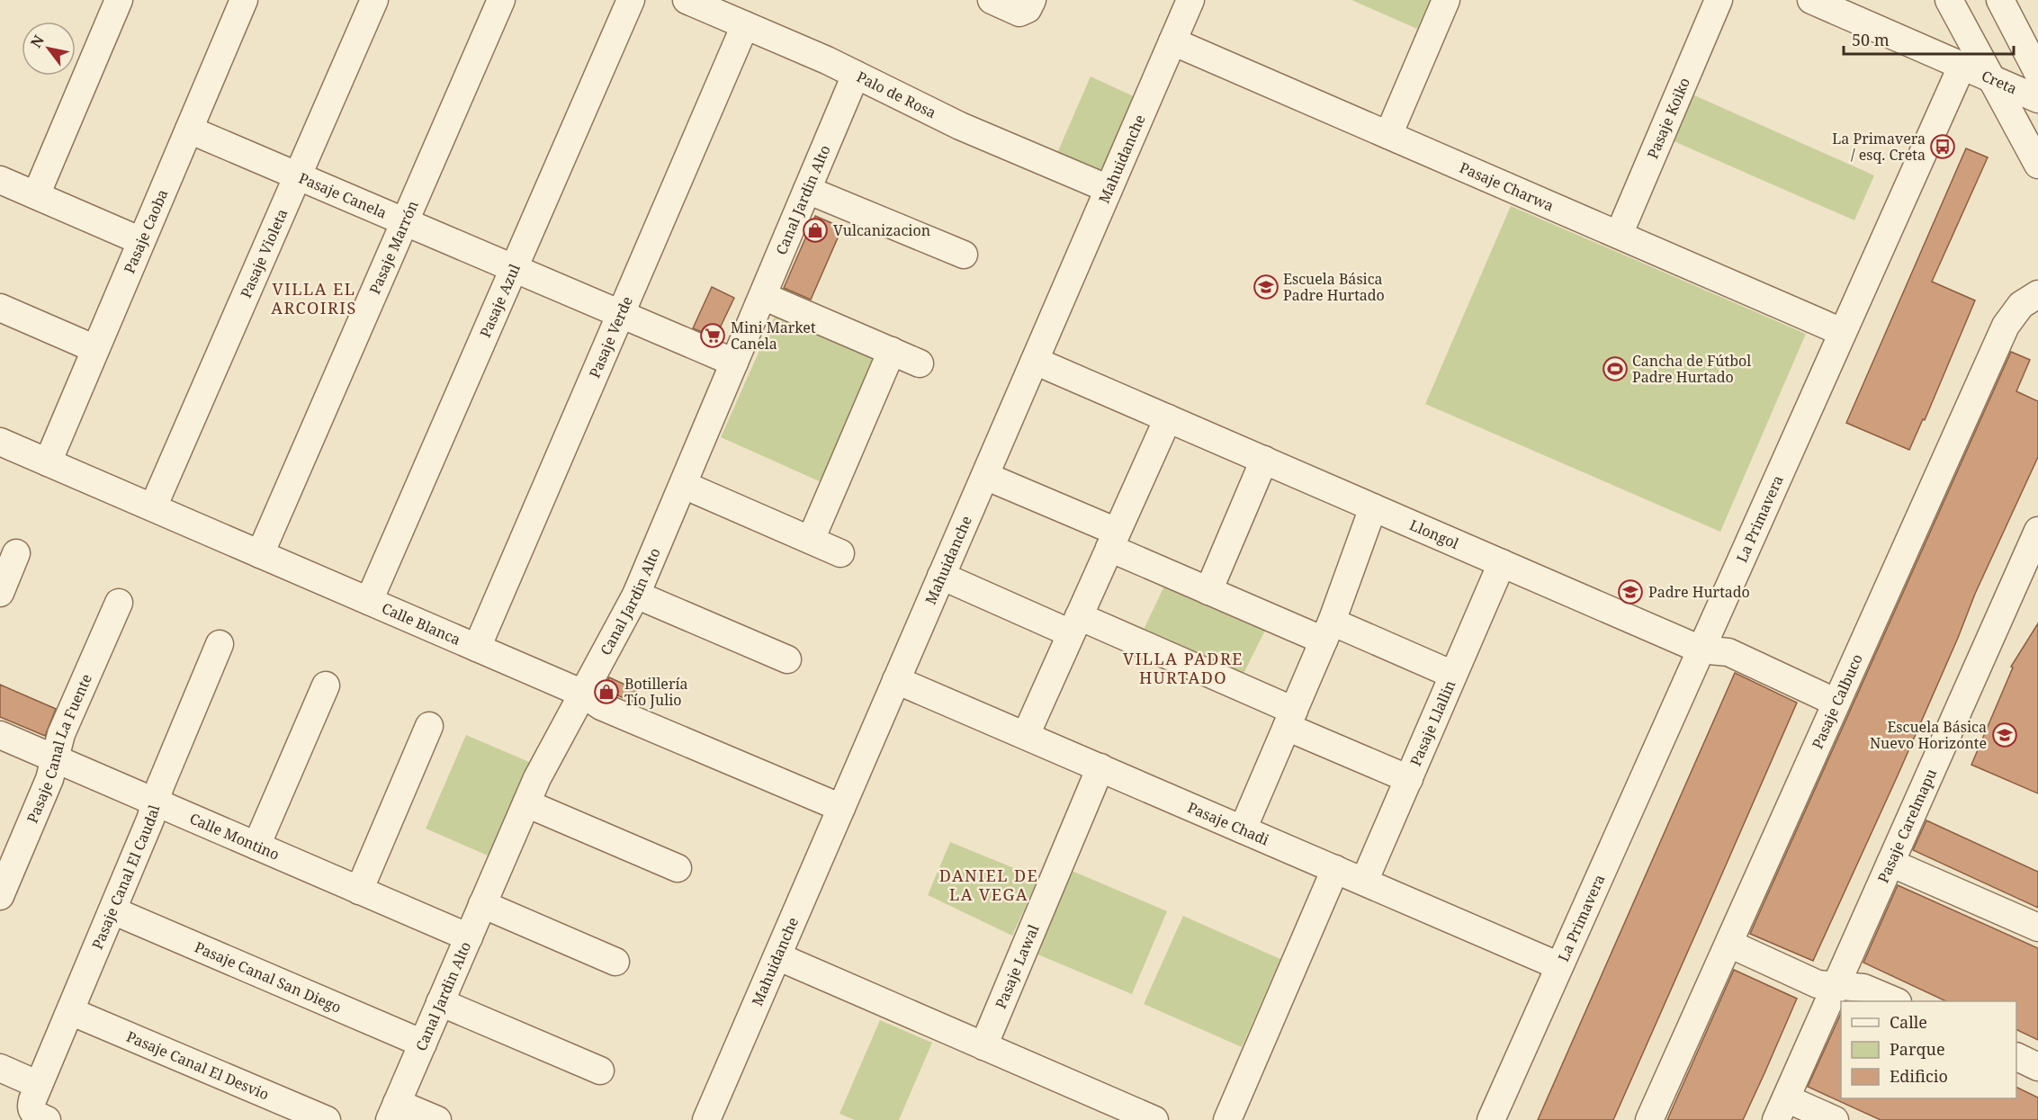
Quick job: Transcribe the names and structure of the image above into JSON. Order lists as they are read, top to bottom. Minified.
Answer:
{"streets":{"street":["Creta","Palo de Rosa","Pasaje Koiko","Mahuidanche","Pasaje Charwa","Pasaje Canela","Canal Jardin Alto","Pasaje Caoba","Pasaje Marrón","Pasaje Violeta","Pasaje Azul","Pasaje Verde","La Primavera","Llongol","Calle Blanca","Pasaje Calbuco","Pasaje Llallin","Pasaje Canal La Fuente","Pasaje Chadi","Pasaje Carelmapu","Calle Montino","Pasaje Canal El Caudal","Pasaje Lawal","Pasaje Canal San Diego","Pasaje Canal El Desvio"]},"crossings":[["Creta","La Primavera"],["Palo de Rosa","Mahuidanche"],["Palo de Rosa","Canal Jardin Alto"],["Palo de Rosa","Pasaje Verde"],["Pasaje Koiko","Pasaje Charwa"],["Mahuidanche","Pasaje Charwa"],["Mahuidanche","Llongol"],["Mahuidanche","Calle Blanca"],["Mahuidanche","Pasaje Chadi"],["Pasaje Charwa","La Primavera"],["Pasaje Canela","Canal Jardin Alto"],["Pasaje Canela","Pasaje Caoba"],["Pasaje Canela","Pasaje Marrón"],["Pasaje Canela","Pasaje Violeta"],["Pasaje Canela","Pasaje Azul"],["Pasaje Canela","Pasaje Verde"],["Canal Jardin Alto","Calle Blanca"],["Canal Jardin Alto","Calle Montino"],["Canal Jardin Alto","Pasaje Canal San Diego"],["Pasaje Caoba","Calle Blanca"],["Pasaje Marrón","Calle Blanca"],["Pasaje Violeta","Calle Blanca"],["Pasaje Azul","Calle Blanca"],["Pasaje Verde","Calle Blanca"],["La Primavera","Llongol"],["La Primavera","Pasaje Chadi"],["Llongol","Pasaje Calbuco"],["Llongol","Pasaje Llallin"],["Pasaje Llallin","Pasaje Chadi"],["Pasaje Canal La Fuente","Calle Montino"],["Pasaje Chadi","Pasaje Lawal"],["Calle Montino","Pasaje Canal El Caudal"],["Pasaje Canal El Caudal","Pasaje Canal San Diego"],["Pasaje Canal El Caudal","Pasaje Canal El Desvio"]],"districts":["VILLA EL ARCOIRIS","VILLA PADRE HURTADO","DANIEL DE LA VEGA"],"places":{"bus stop":["La Primavera / esq. Creta"],"shop":["Vulcanizacion","Botillería Tío Julio"],"school or university":["Escuela Básica Padre Hurtado","Padre Hurtado","Escuela Básica Nuevo Horizonte"],"supermarket":["Mini Market Canela"],"sports":["Cancha de Fútbol Padre Hurtado"]},"legend":["Calle","Parque","Edificio"],"scale_bar":"50 m","north":"top left"}
